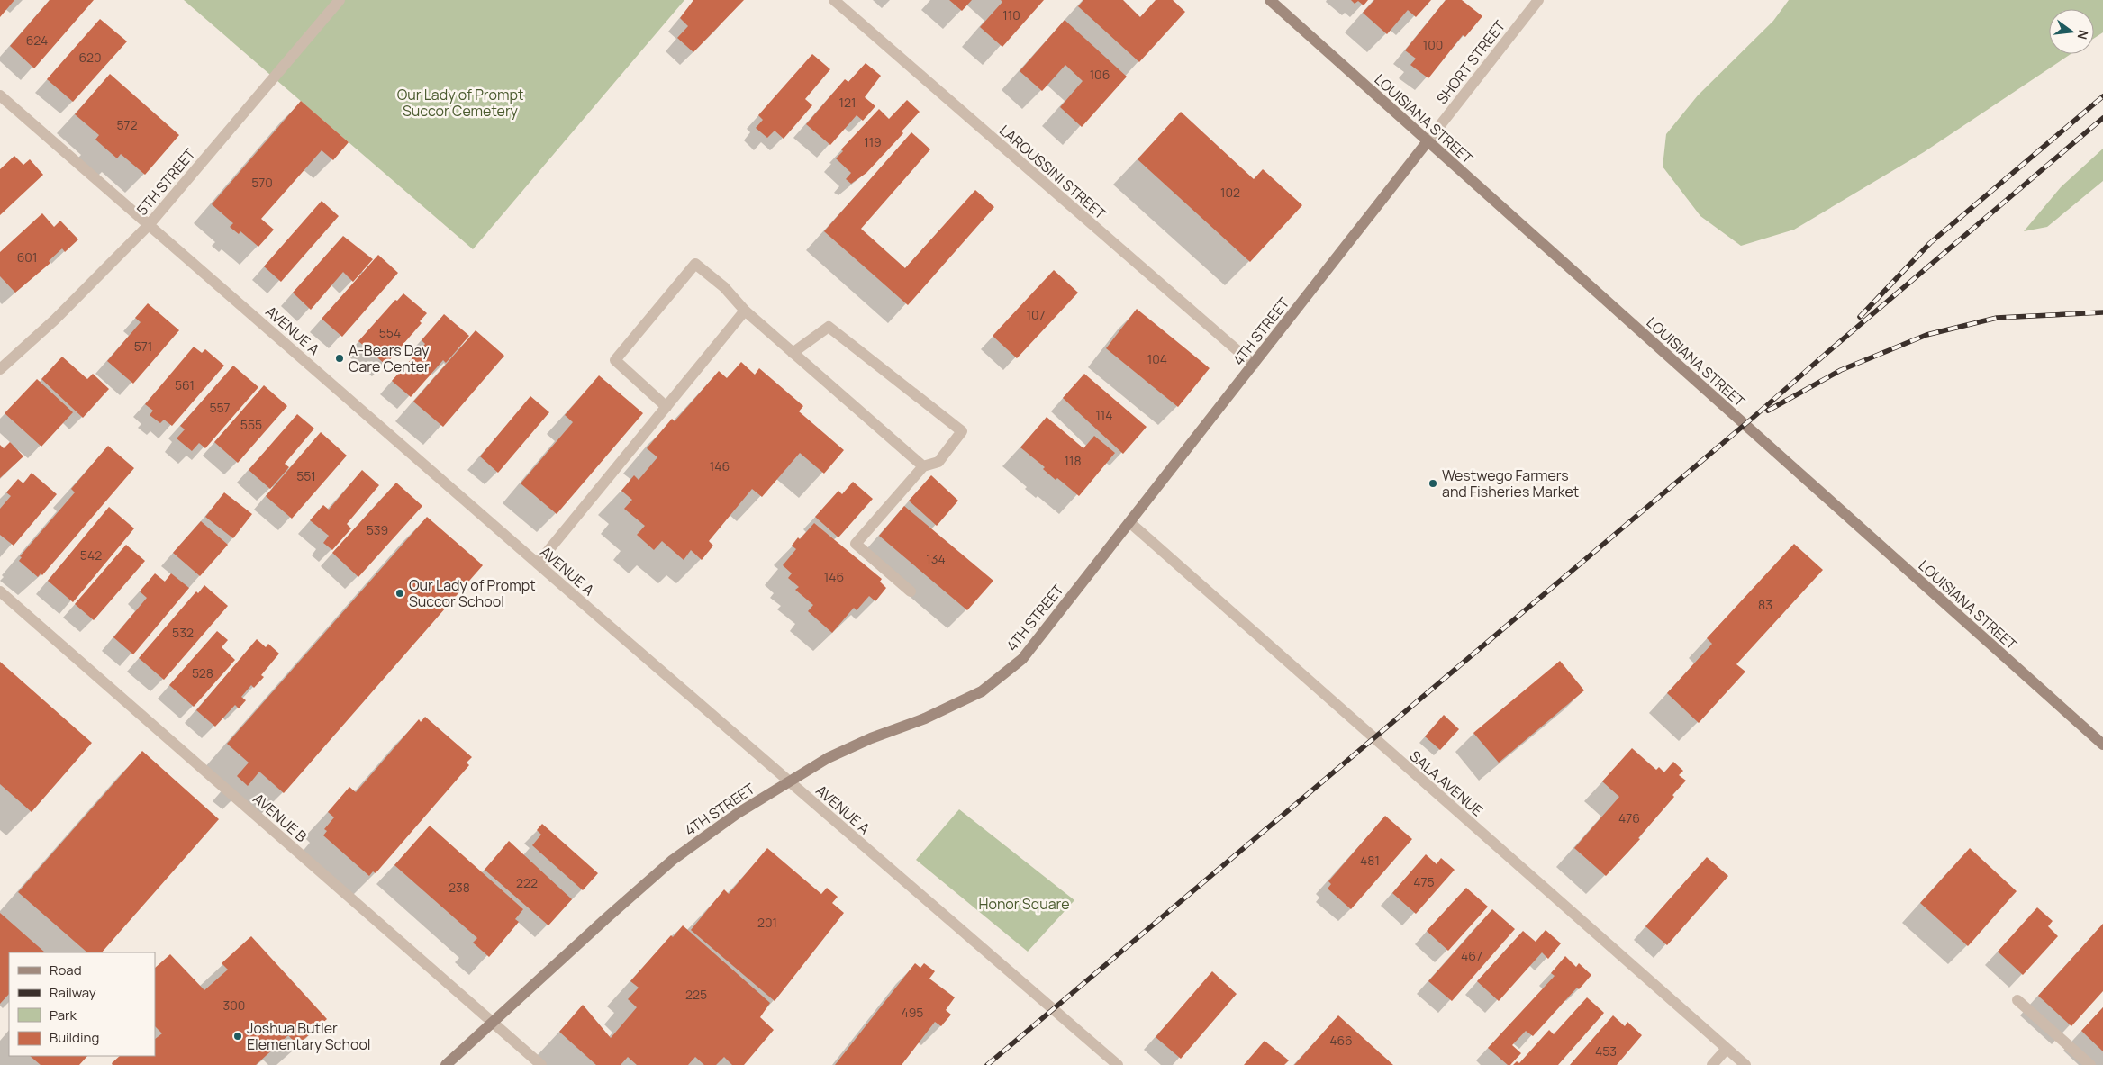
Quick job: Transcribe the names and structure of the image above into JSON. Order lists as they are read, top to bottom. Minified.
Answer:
{"streets":{"main road":["LOUISIANA STREET","4TH STREET"],"street":["SHORT STREET","LAROUSSINI STREET","5TH STREET","AVENUE A","SALA AVENUE","AVENUE B"]},"crossings":[["SHORT STREET","LOUISIANA STREET"],["SHORT STREET","4TH STREET"],["LOUISIANA STREET","4TH STREET"],["LAROUSSINI STREET","4TH STREET"],["5TH STREET","AVENUE A"],["AVENUE A","4TH STREET"],["4TH STREET","SALA AVENUE"],["4TH STREET","AVENUE B"]],"parks":["Our Lady of Prompt Succor Cemetery","Honor Square"],"places":["A-Bears Day Care Center","Westwego Farmers and Fisheries Market","Our Lady of Prompt Succor School","Joshua Butler Elementary School"],"house_numbers":["110","624","100","620","106","121","572","119","570","102","601","107","554","571","104","561","557","114","555","118","146","551","539","542","134","146","83","532","528","476","481","475","222","238","201","467","225","300","495","466","453"],"legend":["Road","Railway","Park","Building"],"north":"right"}
